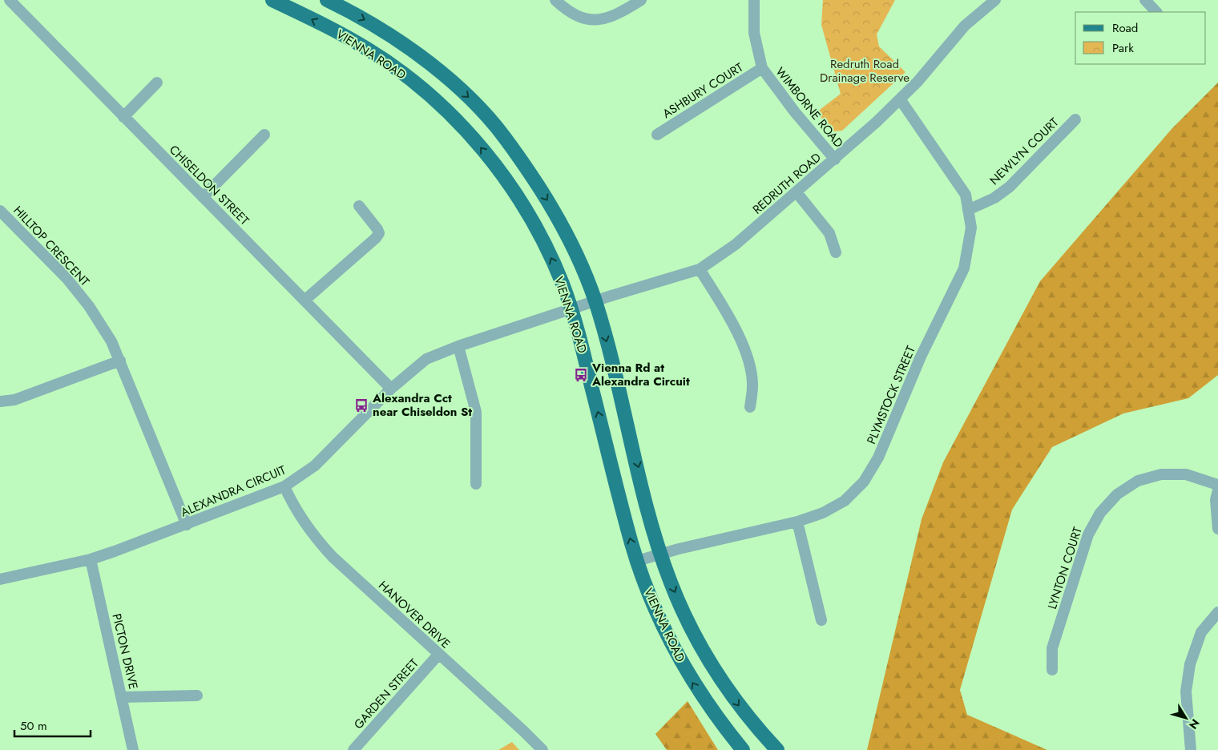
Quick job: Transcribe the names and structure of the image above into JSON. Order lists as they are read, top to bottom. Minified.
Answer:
{"streets":{"main road":["VIENNA ROAD"],"street":["ASHBURY COURT","WIMBORNE ROAD","NEWLYN COURT","REDRUTH ROAD","CHISELDON STREET","HILLTOP CRESCENT","PLYMSTOCK STREET","ALEXANDRA CIRCUIT","LYNTON COURT","HANOVER DRIVE","PICTON DRIVE","GARDEN STREET"]},"crossings":[["VIENNA ROAD","REDRUTH ROAD"],["VIENNA ROAD","PLYMSTOCK STREET"],["VIENNA ROAD","ALEXANDRA CIRCUIT"],["ASHBURY COURT","WIMBORNE ROAD"],["WIMBORNE ROAD","REDRUTH ROAD"],["NEWLYN COURT","PLYMSTOCK STREET"],["REDRUTH ROAD","PLYMSTOCK STREET"],["REDRUTH ROAD","ALEXANDRA CIRCUIT"],["CHISELDON STREET","ALEXANDRA CIRCUIT"],["HILLTOP CRESCENT","ALEXANDRA CIRCUIT"],["ALEXANDRA CIRCUIT","HANOVER DRIVE"],["ALEXANDRA CIRCUIT","PICTON DRIVE"],["HANOVER DRIVE","GARDEN STREET"]],"parks":["Redruth Road Drainage Reserve"],"places":{"bus stop":["Vienna Rd at Alexandra Circuit","Alexandra Cct near Chiseldon St"]},"legend":["Road","Park"],"scale_bar":"50 m","north":"bottom right"}
